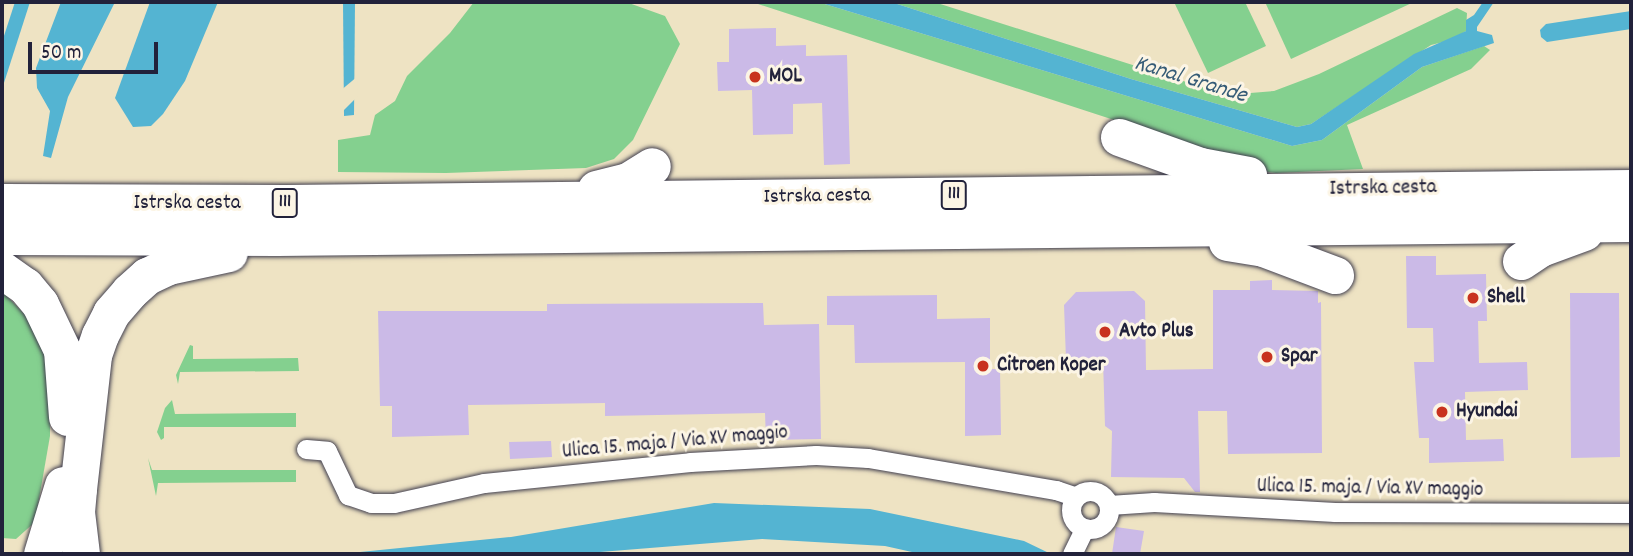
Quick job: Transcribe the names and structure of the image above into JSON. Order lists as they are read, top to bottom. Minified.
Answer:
{"streets":{"highway":["Istrska cesta","111"],"street":["Ulica 15. maja / Via XV maggio"]},"water":["Kanal Grande"],"places":["MOL","Shell","Avto Plus","Spar","Citroen Koper","Hyundai"],"scale_bar":"50 m"}
